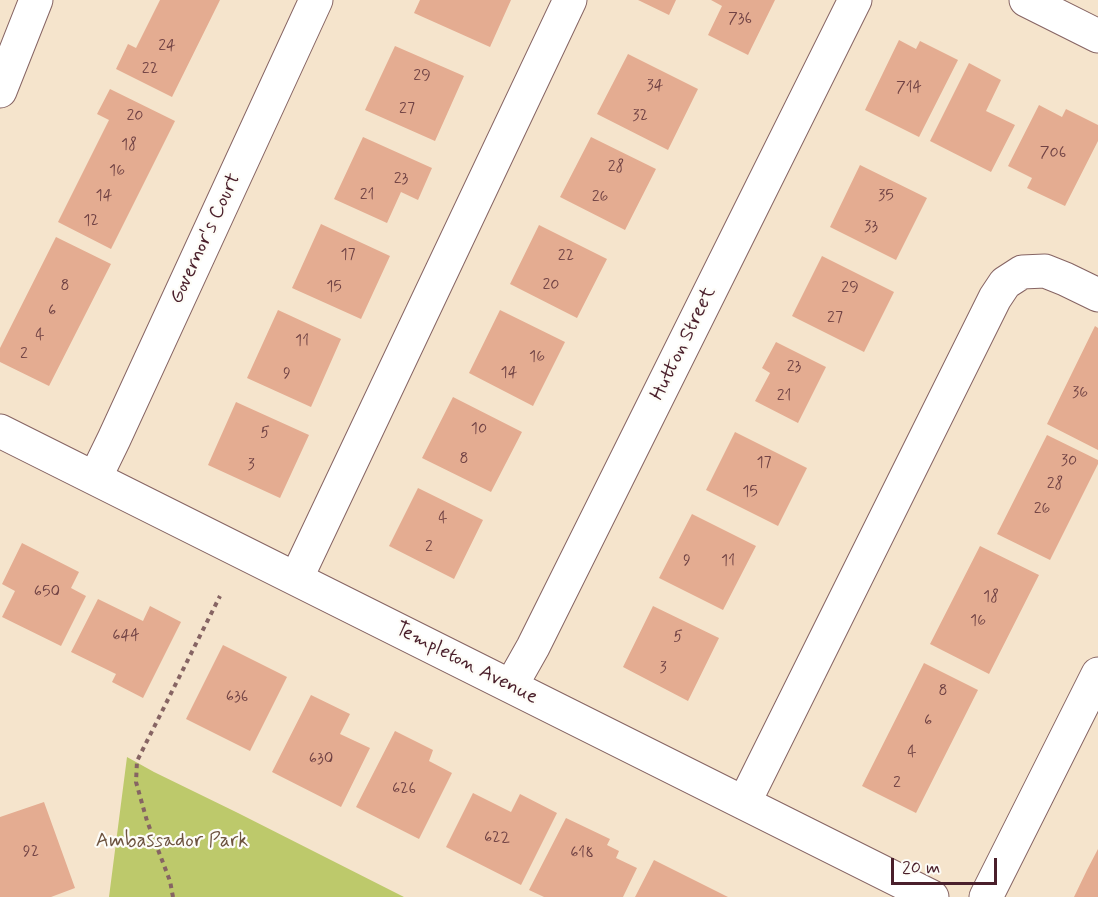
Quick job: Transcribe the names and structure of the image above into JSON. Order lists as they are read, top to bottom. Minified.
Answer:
{"streets":{"street":["Governor's Court","Hutton Street","Templeton Avenue"]},"crossings":[["Governor's Court","Templeton Avenue"],["Hutton Street","Templeton Avenue"]],"parks":["Ambassador Park"],"house_numbers":["736","24","22","29","34","714","27","20","32","18","706","28","16","23","21","14","35","26","12","33","17","22","20","8","15","29","6","27","4","11","2","16","23","14","9","36","21","10","5","8","30","17","3","28","15","26","4","2","9","11","650","18","16","644","5","3","8","636","6","4","630","2","626","622","92","618"],"scale_bar":"20 m"}
